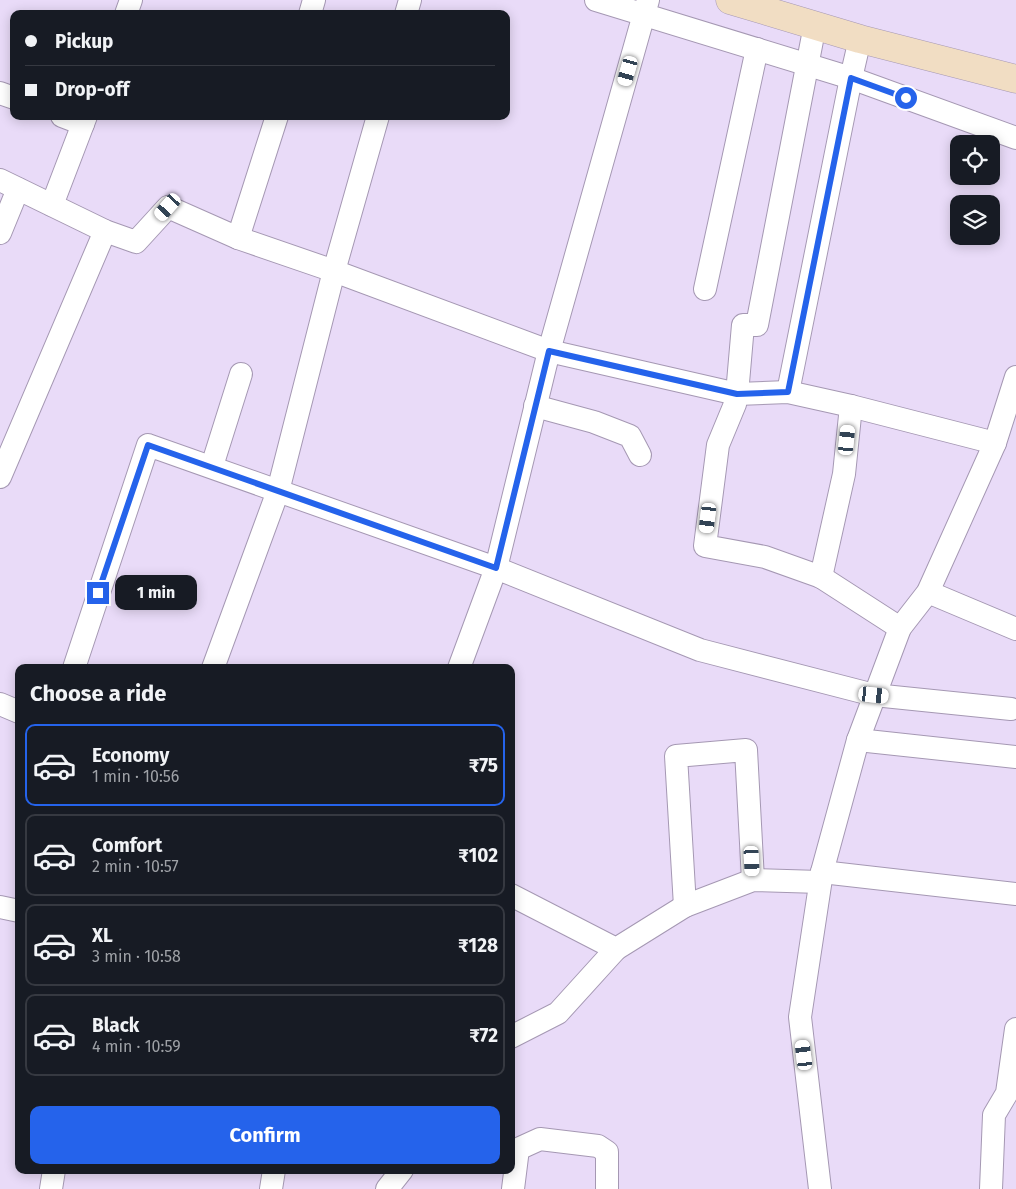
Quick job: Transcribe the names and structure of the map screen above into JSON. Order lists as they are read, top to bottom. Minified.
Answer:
{"page":{"banner":["Pickup","Drop-off"],"bubble":"1 min","heading":"Choose a ride","list":[{"name":"Economy","note":"1 min · 10:56","value":"₹75"},{"name":"Comfort","note":"2 min · 10:57","value":"₹102"},{"name":"XL","note":"3 min · 10:58","value":"₹128"},{"name":"Black","note":"4 min · 10:59","value":"₹72"}],"buttons":"Confirm"}}
